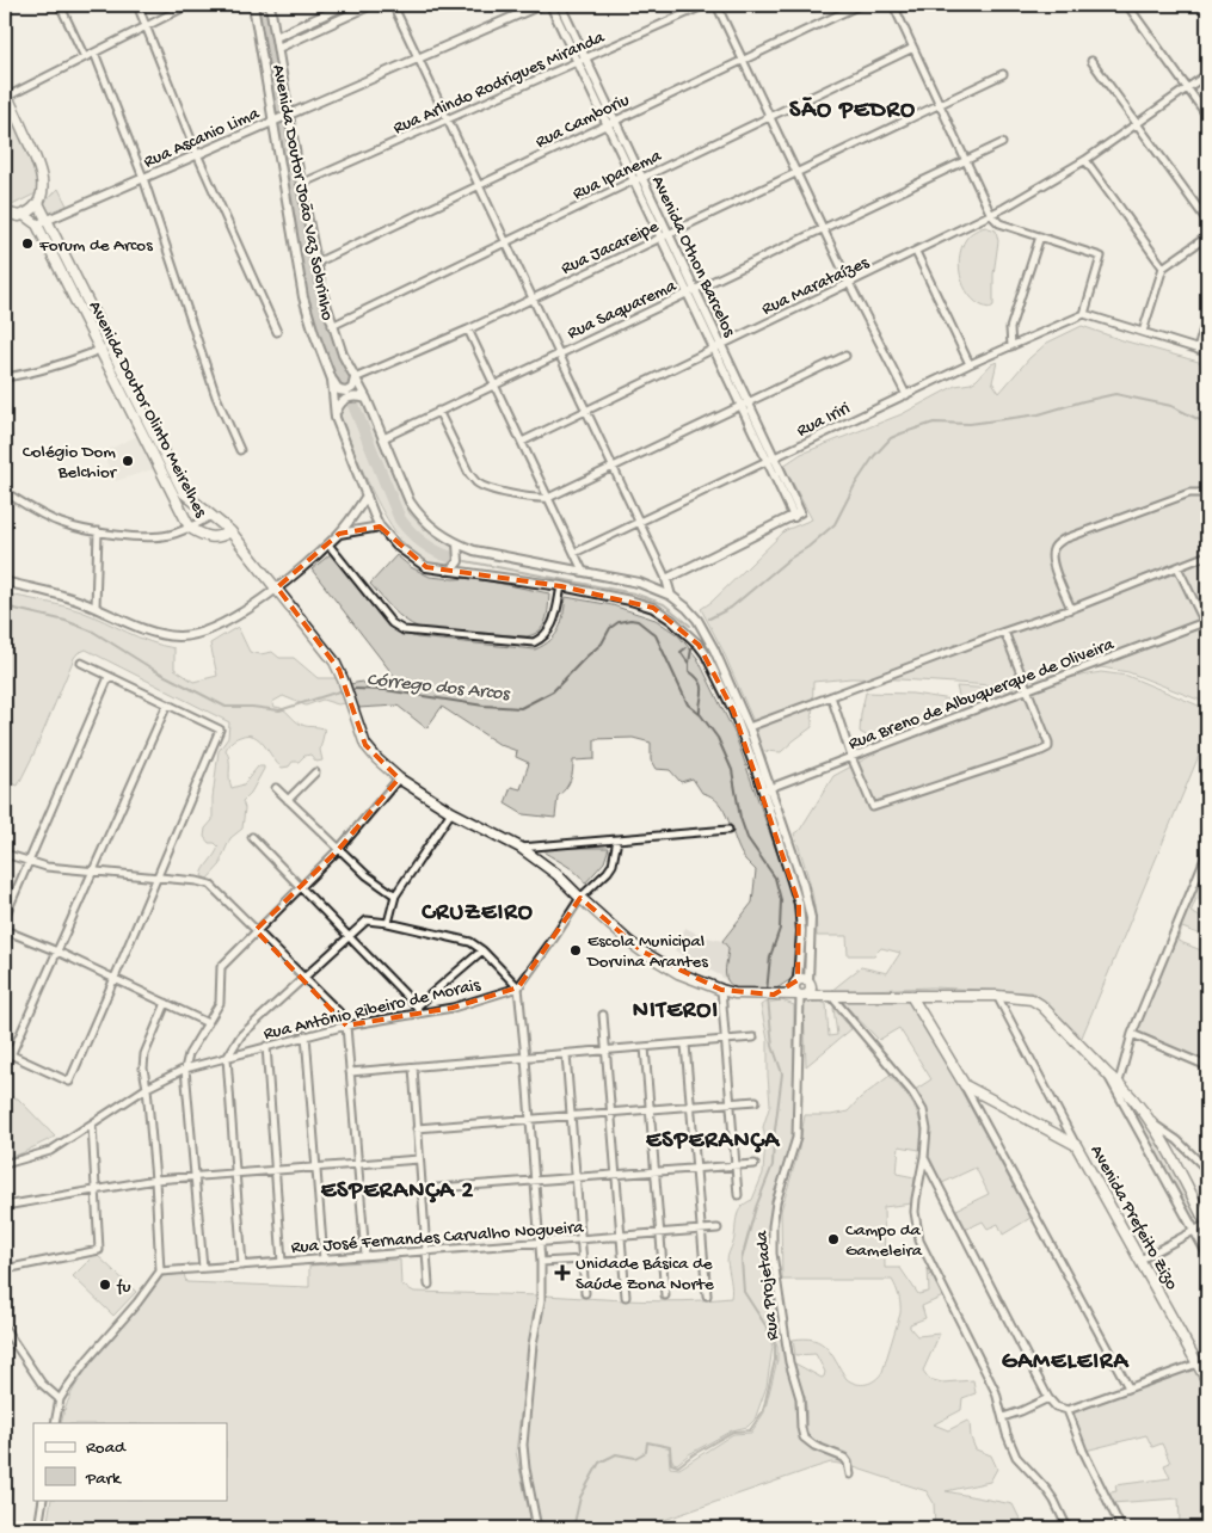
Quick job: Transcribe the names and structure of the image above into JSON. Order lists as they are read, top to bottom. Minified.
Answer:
{"streets":{"main road":["Avenida Doutor Olinto Meirelhes","Avenida Prefeito Zizo"],"street":["Rua Arlindo Rodrigues Miranda","Rua Camboriu","Rua Ascanio Lima","Rua Ipanema","Avenida Doutor João Vaz Sobrinho","Rua Jacareipe","Avenida Othon Barcelos","Rua Marataízes","Rua Saquarema","Rua Iriri","Rua Breno de Albuquerque de Oliveira","Rua Antônio Ribeiro de Morais","Rua José Fernandes Carvalho Nogueira","Rua Projetada"]},"crossings":[["Rua Arlindo Rodrigues Miranda","Avenida Doutor João Vaz Sobrinho"],["Rua Arlindo Rodrigues Miranda","Avenida Othon Barcelos"],["Rua Camboriu","Avenida Doutor João Vaz Sobrinho"],["Rua Camboriu","Avenida Othon Barcelos"],["Rua Ascanio Lima","Avenida Doutor João Vaz Sobrinho"],["Rua Ascanio Lima","Avenida Doutor Olinto Meirelhes"],["Rua Ipanema","Avenida Doutor João Vaz Sobrinho"],["Rua Ipanema","Avenida Othon Barcelos"],["Avenida Doutor João Vaz Sobrinho","Rua Jacareipe"],["Avenida Doutor João Vaz Sobrinho","Rua Saquarema"],["Avenida Doutor João Vaz Sobrinho","Rua Breno de Albuquerque de Oliveira"],["Rua Jacareipe","Avenida Othon Barcelos"],["Avenida Othon Barcelos","Rua Marataízes"],["Avenida Othon Barcelos","Rua Saquarema"],["Avenida Othon Barcelos","Rua Iriri"]],"districts":["SÃO PEDRO","CRUZEIRO","NITEROI","ESPERANÇA","ESPERANÇA 2","GAMELEIRA"],"water":["Córrego dos Arcos"],"places":{"other":["Forum de Arcos","Colégio Dom Belchior","Escola Municipal Dorvina Arantes","Campo da Gameleira","fu"],"health":["Unidade Básica de Saúde Zona Norte"]},"legend":["Road","Park"]}
